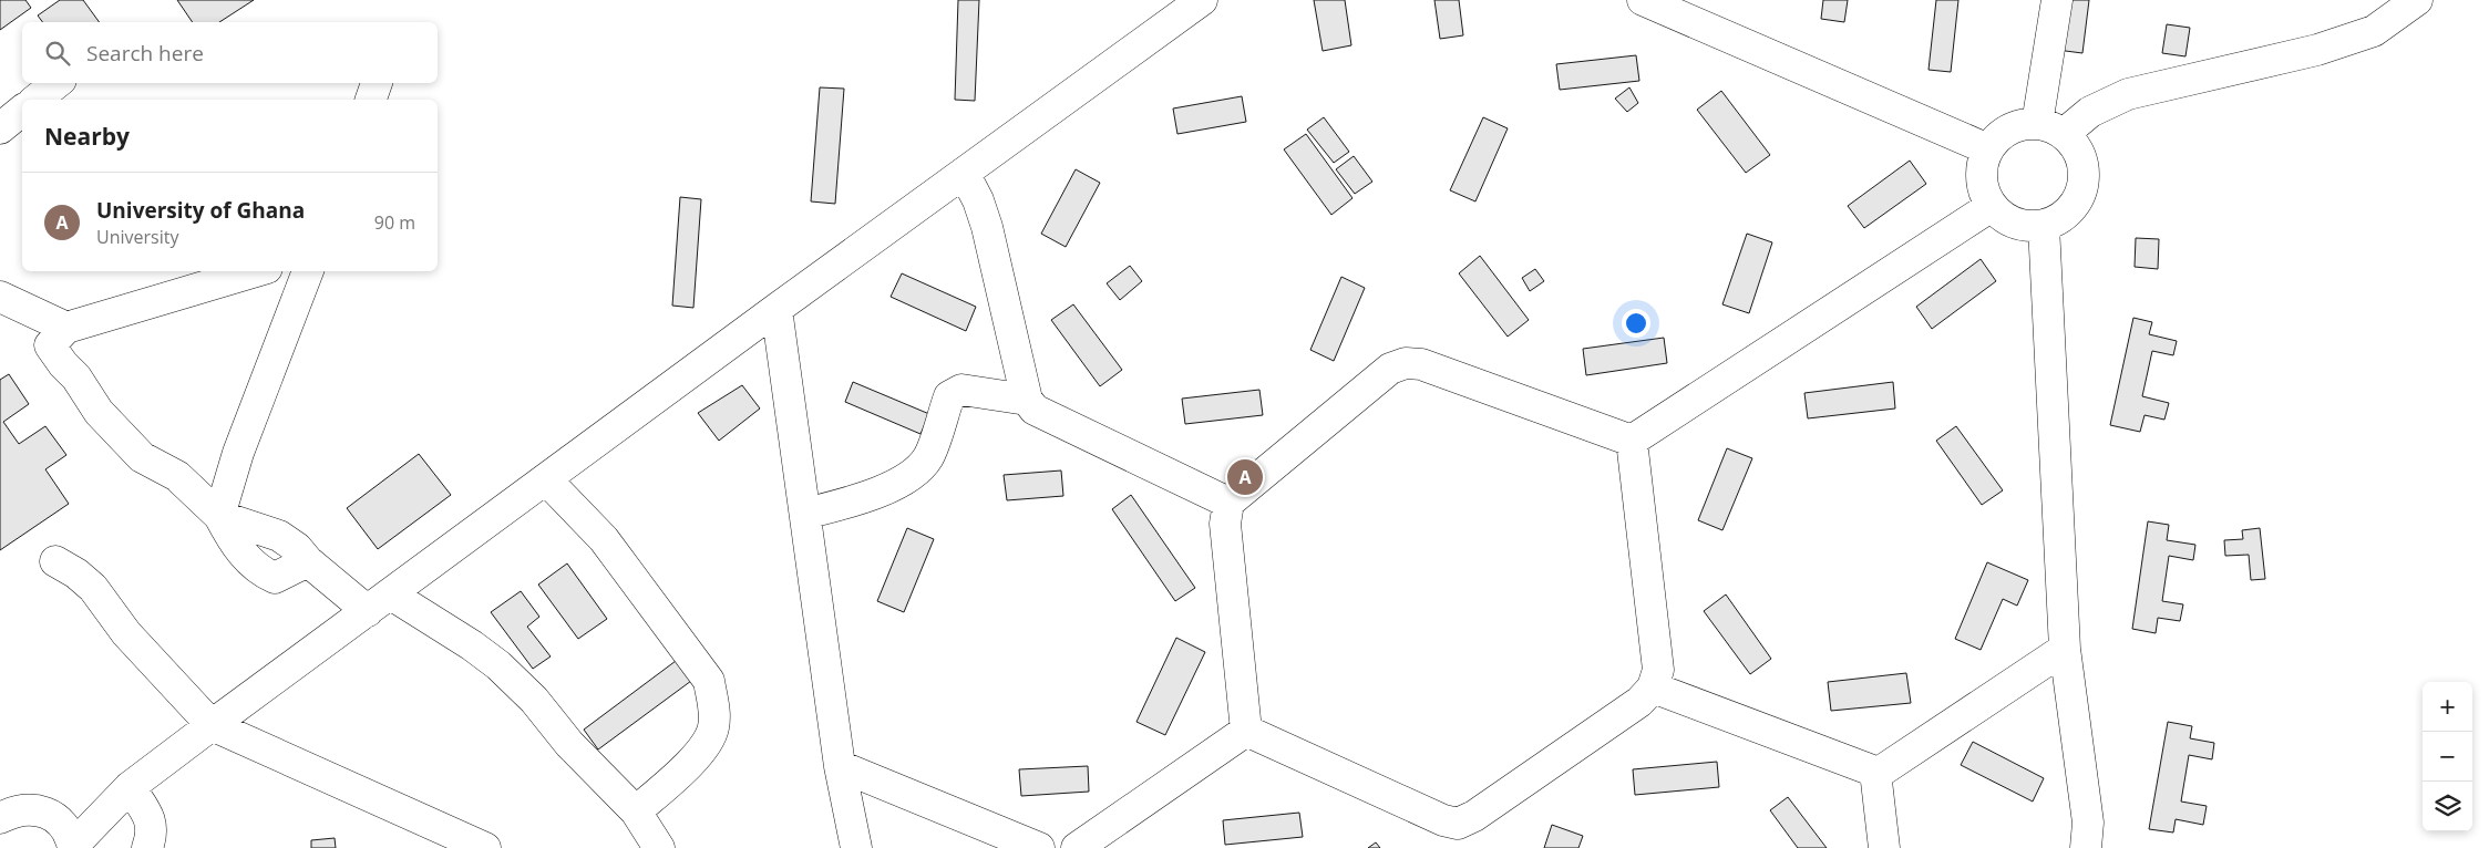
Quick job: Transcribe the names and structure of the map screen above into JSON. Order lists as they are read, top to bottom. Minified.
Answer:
{"page":{"search":"Search here","heading":"Nearby","list":[{"mark":"A","name":"University of Ghana","note":"University","value":"90 m"}],"pins":"A","map_buttons":["+","−"]}}
